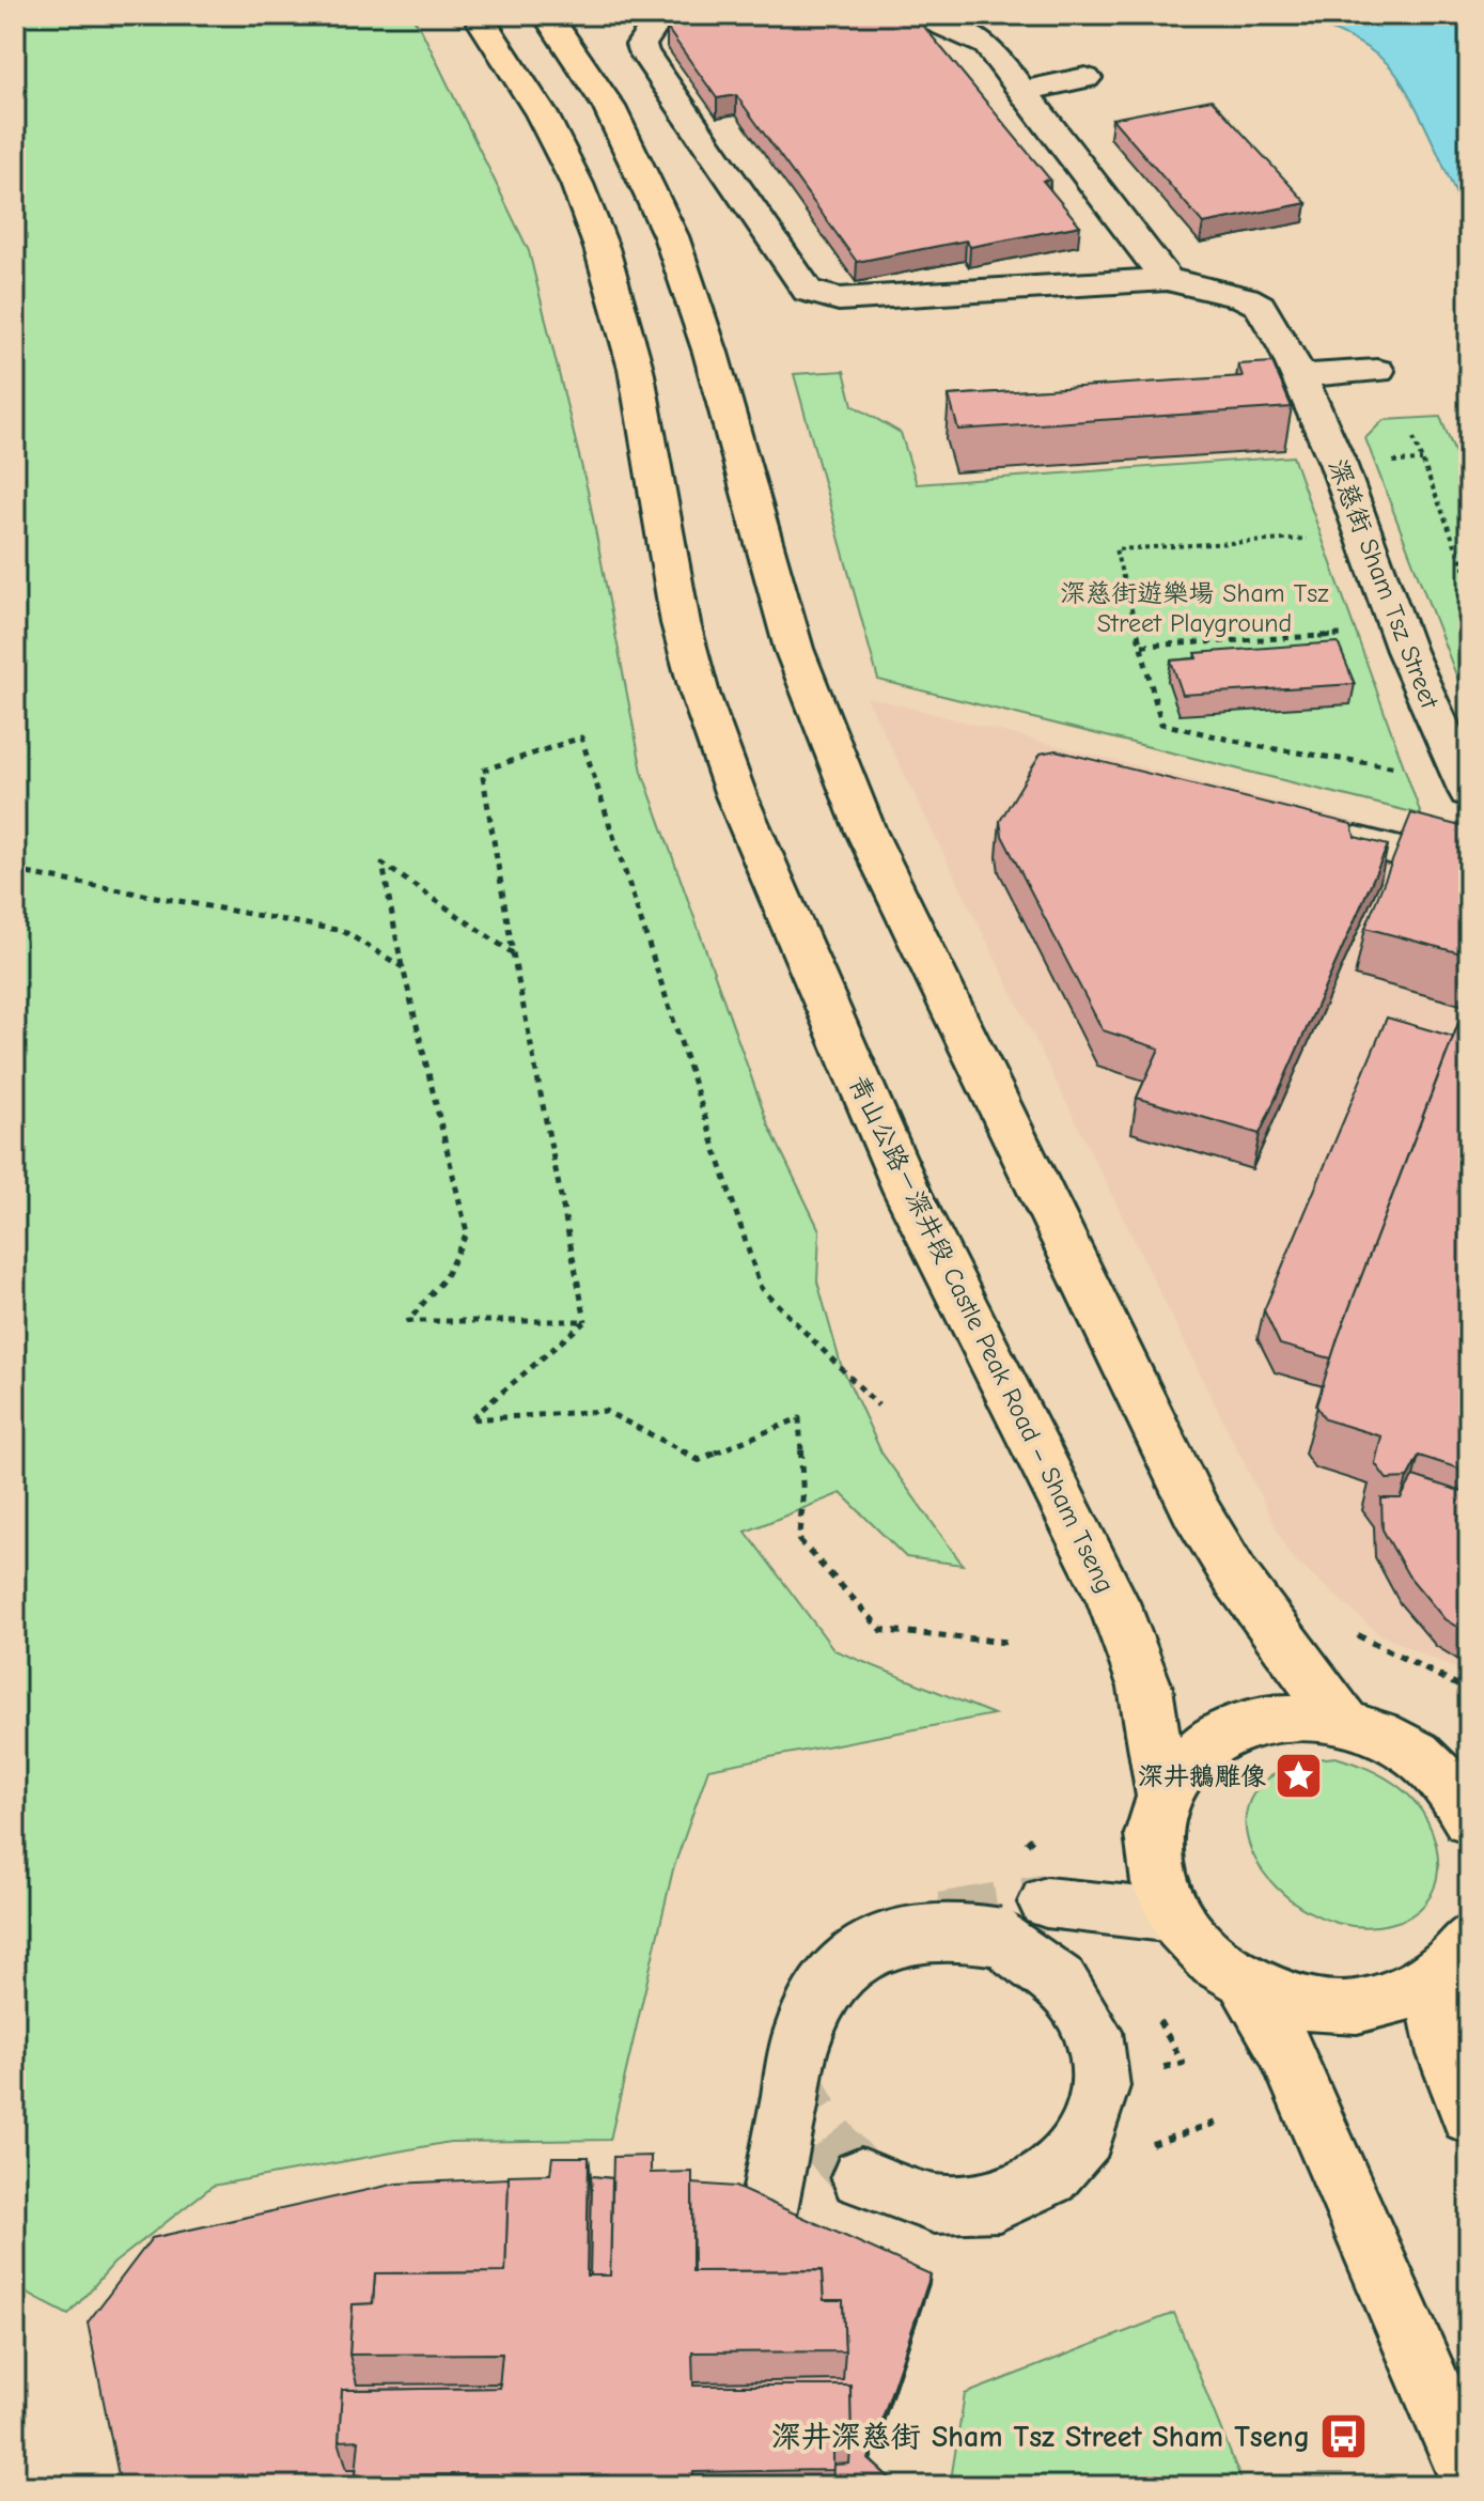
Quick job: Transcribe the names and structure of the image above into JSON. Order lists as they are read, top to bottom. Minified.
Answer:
{"streets":{"main road":["青山公路－深井段 Castle Peak Road – Sham Tseng"],"street":["深慈街 Sham Tsz Street"]},"parks":["深慈街遊樂場 Sham Tsz Street Playground"],"places":{"place":["深井鵝雕像"],"bus stop":["深井深慈街 Sham Tsz Street Sham Tseng"]}}
